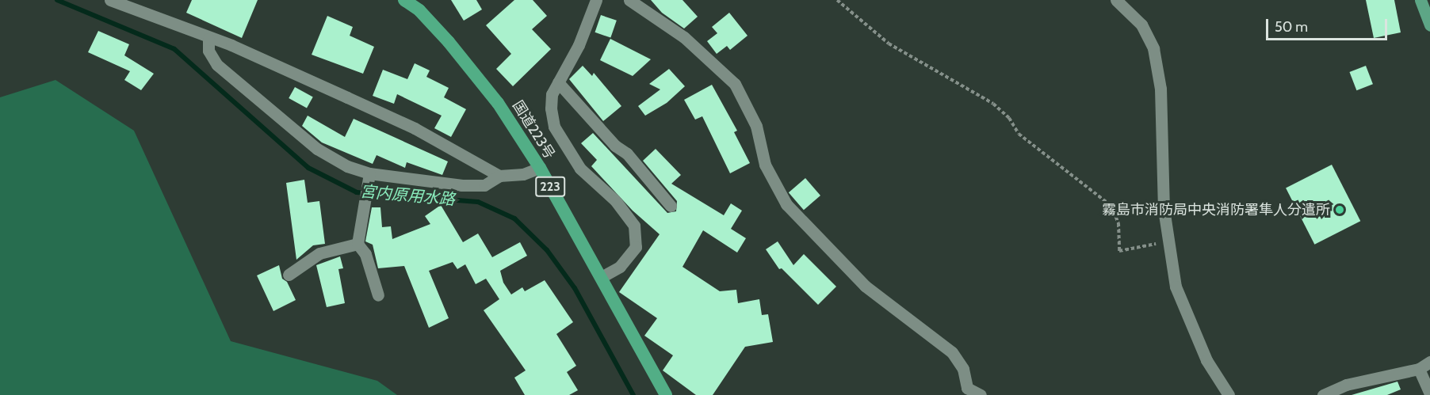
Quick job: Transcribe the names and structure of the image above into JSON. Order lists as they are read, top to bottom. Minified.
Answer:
{"streets":{"highway":["国道223号","223"]},"water":["宮内原用水路"],"places":["霧島市消防局中央消防署隼人分遣所"],"scale_bar":"50 m"}
